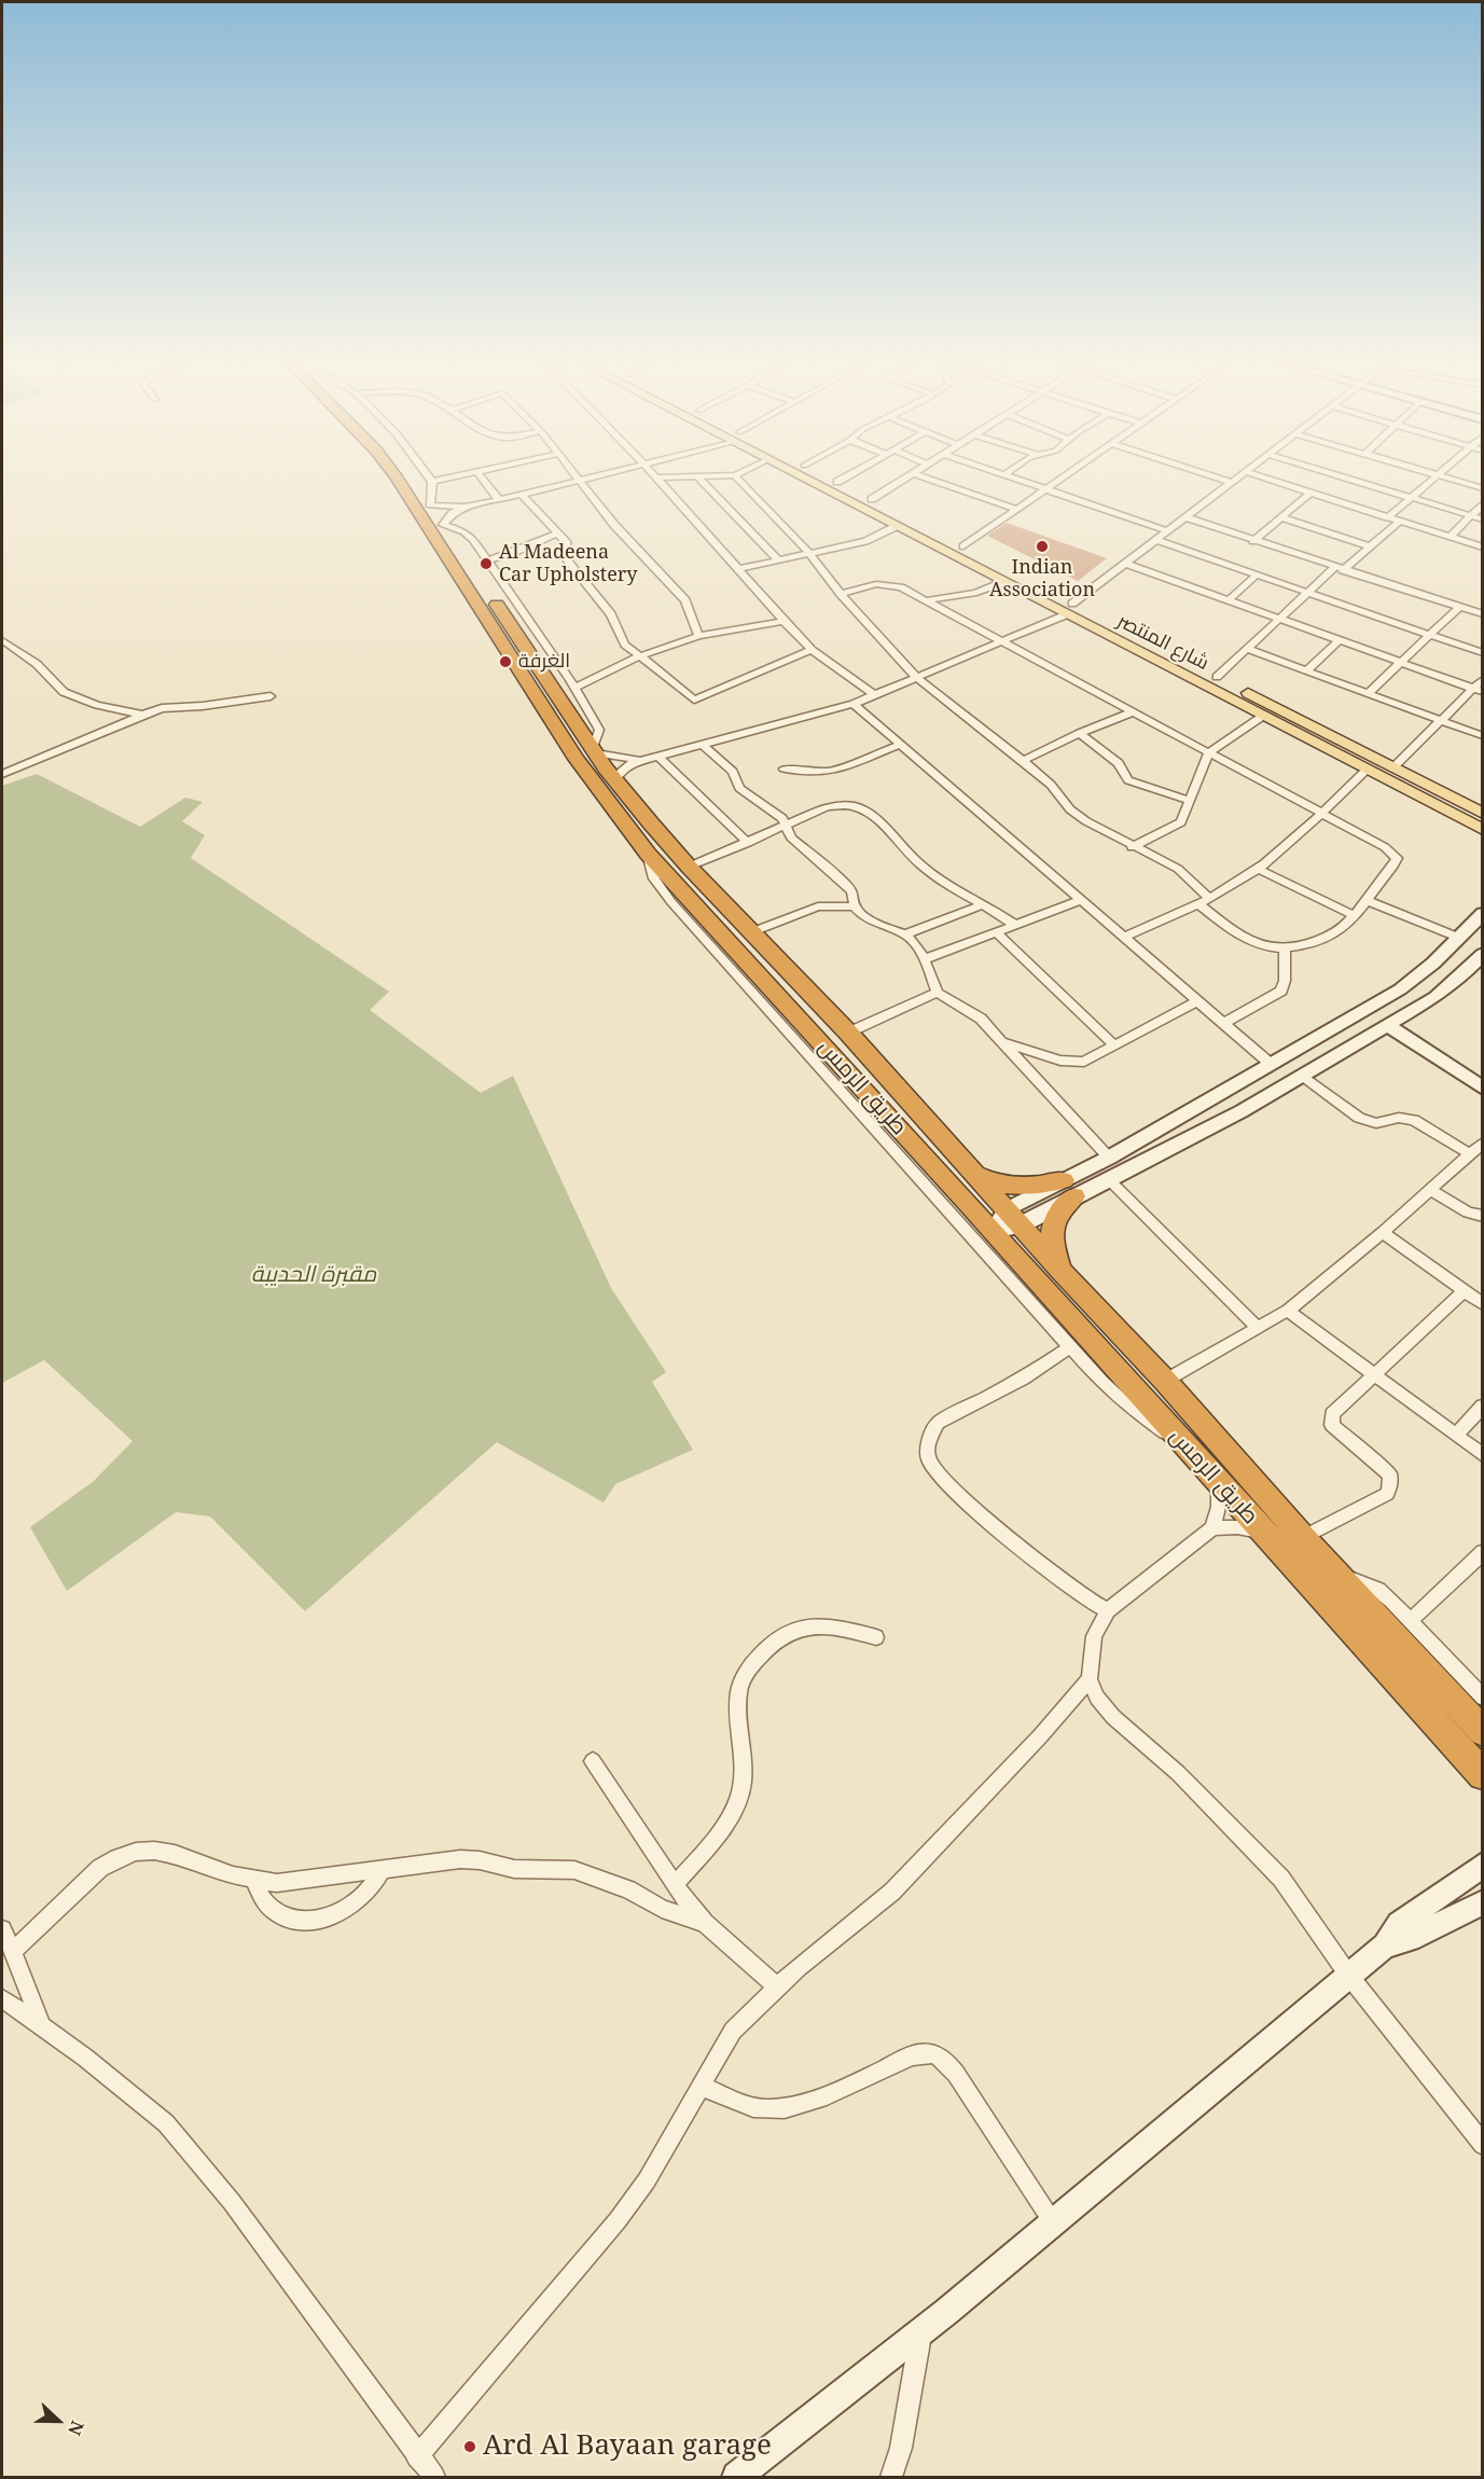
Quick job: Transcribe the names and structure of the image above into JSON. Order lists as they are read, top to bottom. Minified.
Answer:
{"streets":{"highway":["طريق الرمس"],"main road":["شارع المنتصر"]},"parks":["مقبرة الحديبة"],"places":["Indian Association","Al Madeena Car Upholstery","الغرفة","Ard Al Bayaan garage"],"north":"right"}
